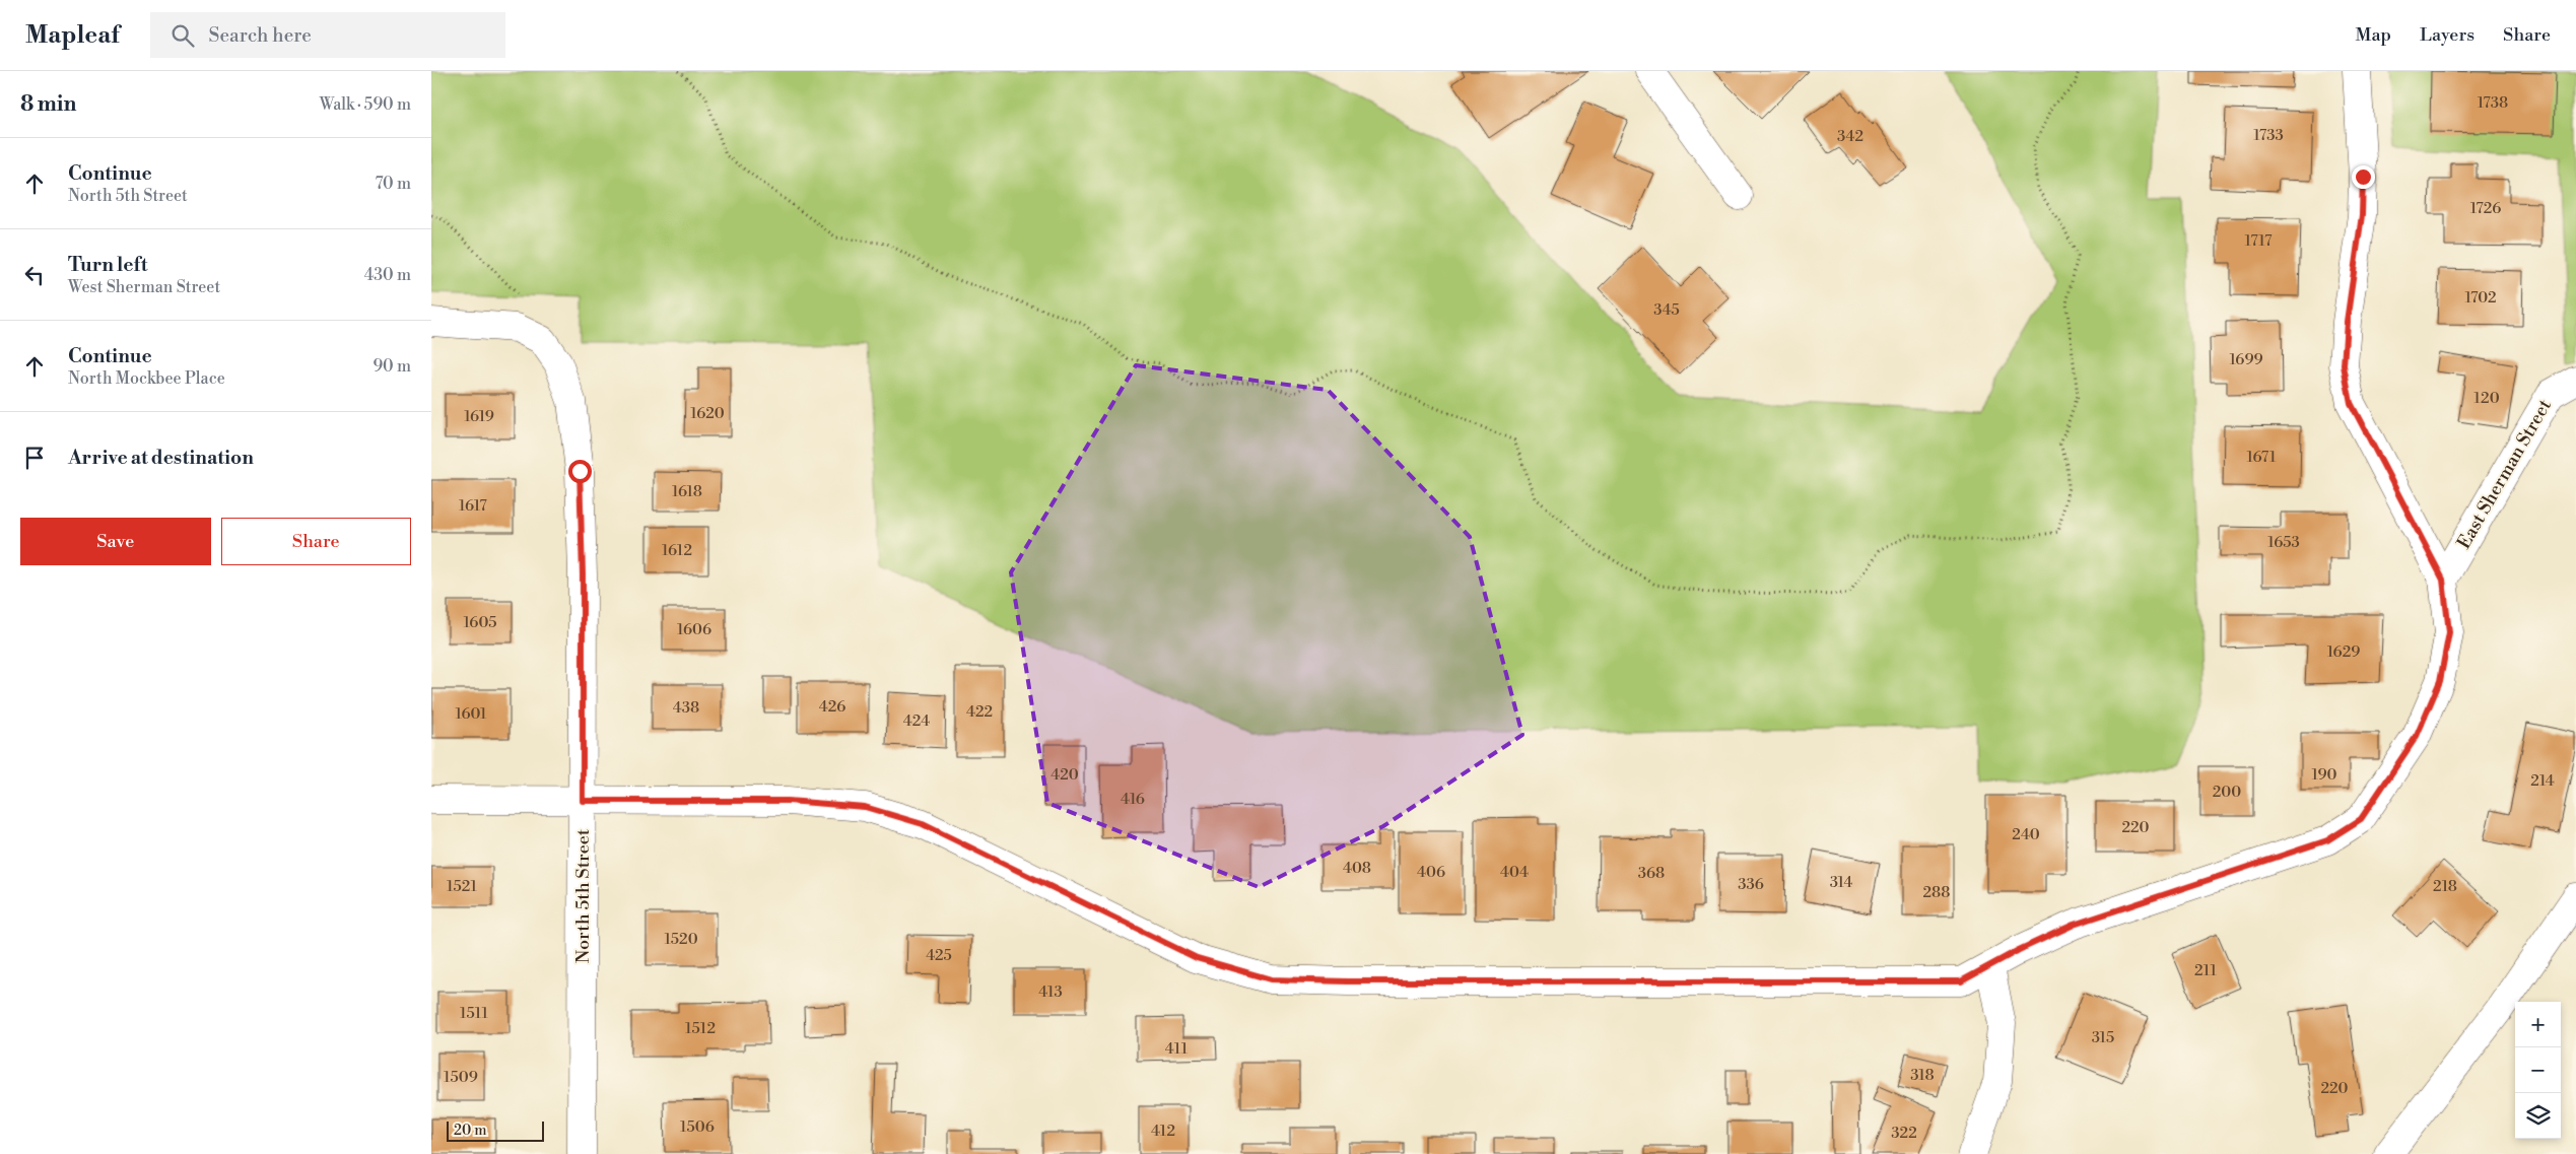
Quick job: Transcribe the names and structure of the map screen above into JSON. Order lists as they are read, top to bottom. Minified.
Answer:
{"streets":{"street":["East Sherman Street","North 5th Street"]},"house_numbers":["1738","1733","342","1726","1717","1702","345","1699","120","1620","1619","1671","1618","1617","1653","1612","1605","1606","1629","426","438","422","1601","424","420","190","214","200","416","220","240","408","406","404","368","314","336","1521","218","288","1520","425","211","413","1511","1512","315","411","318","1509","220","1506","412","322"],"scale_bar":"20 m","page":{"header":"Mapleaf","search":"Search here","nav":["Map","Layers","Share"],"heading":["8 min","Walk · 590 m"],"list":[["Continue","North 5th Street","70 m"],["Turn left","West Sherman Street","430 m"],["Continue","North Mockbee Place","90 m"],"Arrive at destination"],"buttons":["Save","Share"],"map_buttons":["+","−"],"scale":"20 m"}}
